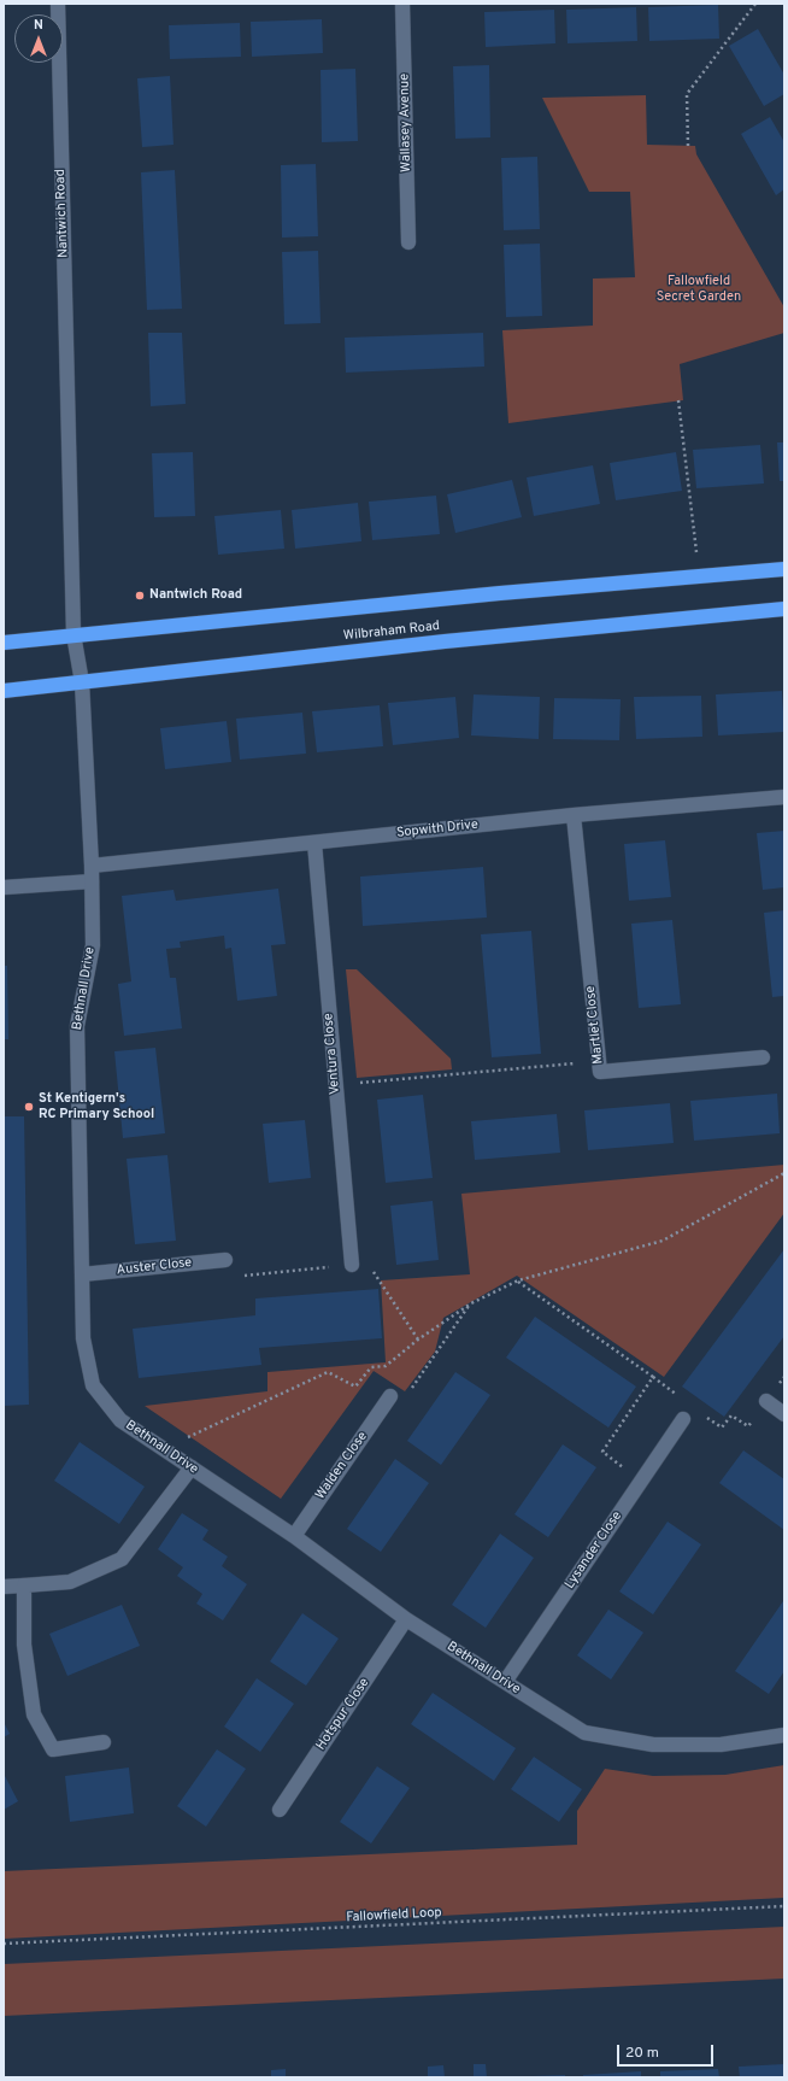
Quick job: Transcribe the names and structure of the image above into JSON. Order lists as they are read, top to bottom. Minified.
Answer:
{"streets":{"highway":["Wilbraham Road"],"street":["Wallasey Avenue","Nantwich Road","Sopwith Drive","Bethnall Drive","Martlet Close","Ventura Close","Auster Close","Walden Close","Lysander Close","Hotspur Close"],"path":["Fallowfield Loop"]},"crossings":[["Nantwich Road","Wilbraham Road"],["Nantwich Road","Bethnall Drive"],["Wilbraham Road","Bethnall Drive"],["Sopwith Drive","Bethnall Drive"],["Sopwith Drive","Martlet Close"],["Sopwith Drive","Ventura Close"],["Bethnall Drive","Auster Close"],["Bethnall Drive","Walden Close"],["Bethnall Drive","Lysander Close"],["Bethnall Drive","Hotspur Close"]],"parks":["Fallowfield Secret Garden"],"places":["Nantwich Road","St Kentigern's RC Primary School"],"scale_bar":"20 m","north":"top"}
